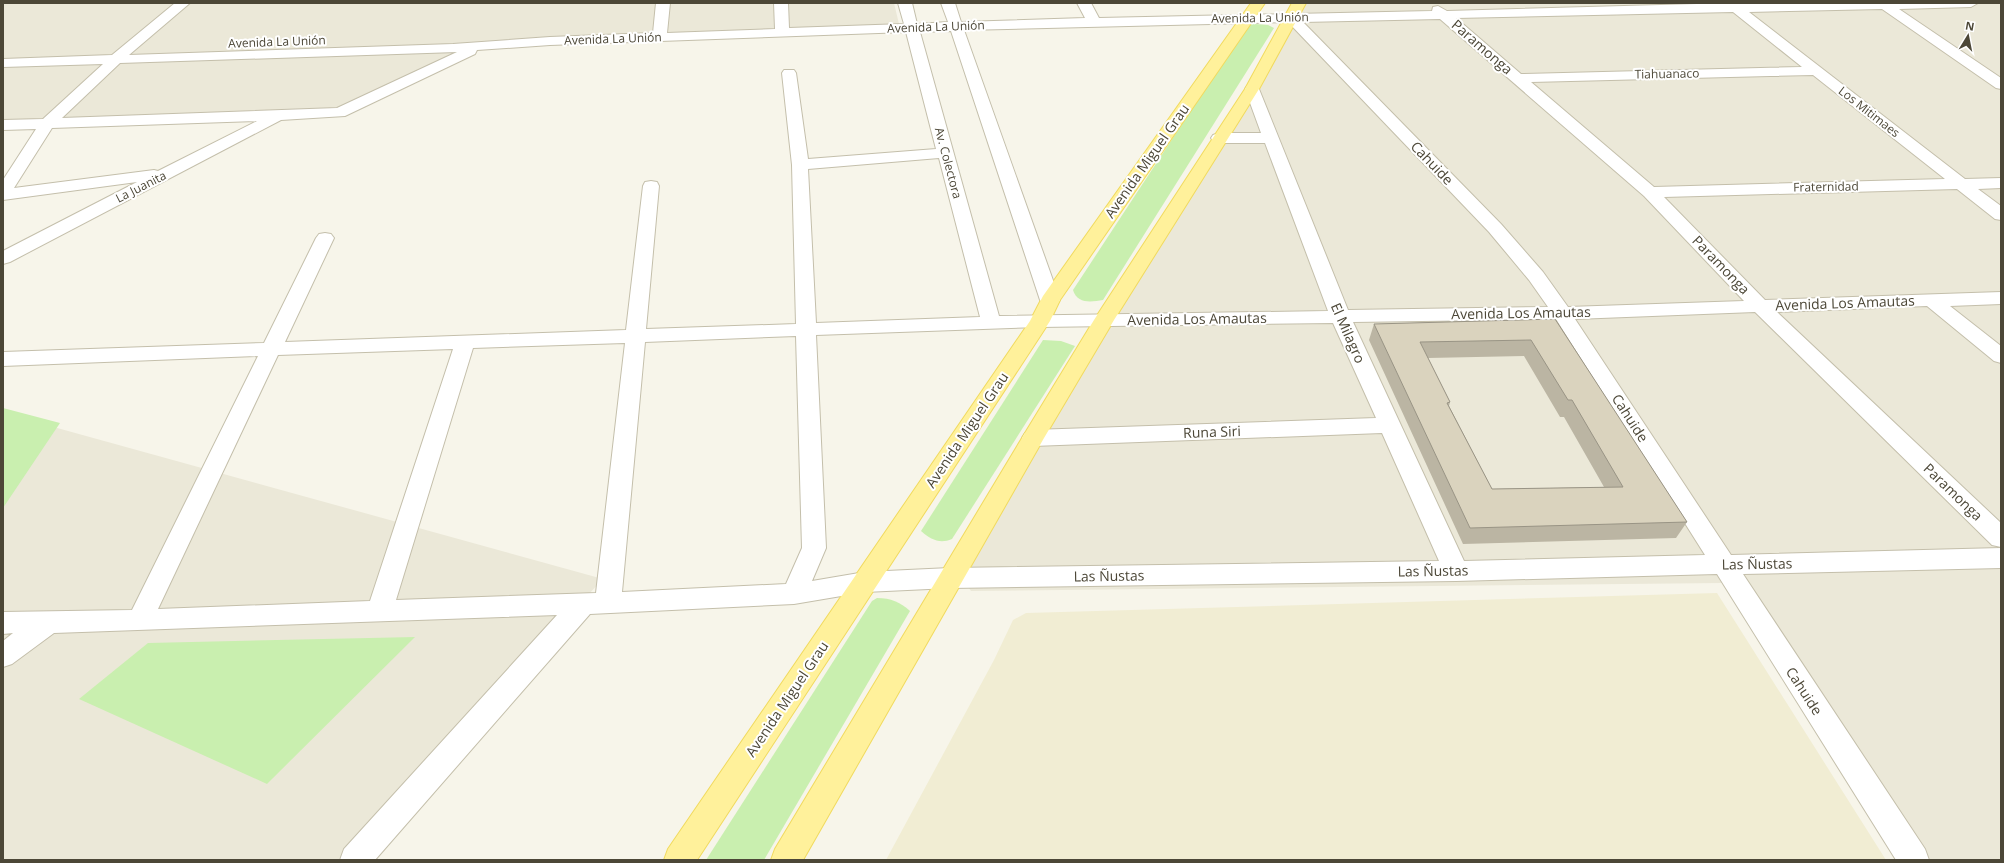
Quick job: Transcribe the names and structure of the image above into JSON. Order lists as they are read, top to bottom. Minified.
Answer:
{"streets":{"main road":["Avenida Miguel Grau"],"street":["Avenida La Unión","Paramonga","Tiahuanaco","Los Mitimaes","Av. Colectora","Cahuide","La Juanita","Fraternidad","Avenida Los Amautas","El Milagro","Runa Siri","Las Ñustas"]},"crossings":[["Avenida La Unión","Paramonga"],["Avenida La Unión","Los Mitimaes"],["Avenida La Unión","Avenida Miguel Grau"],["Avenida La Unión","Av. Colectora"],["Avenida La Unión","Cahuide"],["Paramonga","Tiahuanaco"],["Paramonga","Fraternidad"],["Paramonga","Avenida Los Amautas"],["Paramonga","Las Ñustas"],["Tiahuanaco","Los Mitimaes"],["Los Mitimaes","Fraternidad"],["Avenida Miguel Grau","Avenida Los Amautas"],["Avenida Miguel Grau","Las Ñustas"],["Av. Colectora","Avenida Los Amautas"],["Cahuide","Avenida Los Amautas"],["Cahuide","Las Ñustas"],["Avenida Los Amautas","El Milagro"],["El Milagro","Runa Siri"],["El Milagro","Las Ñustas"]],"north":"top"}
